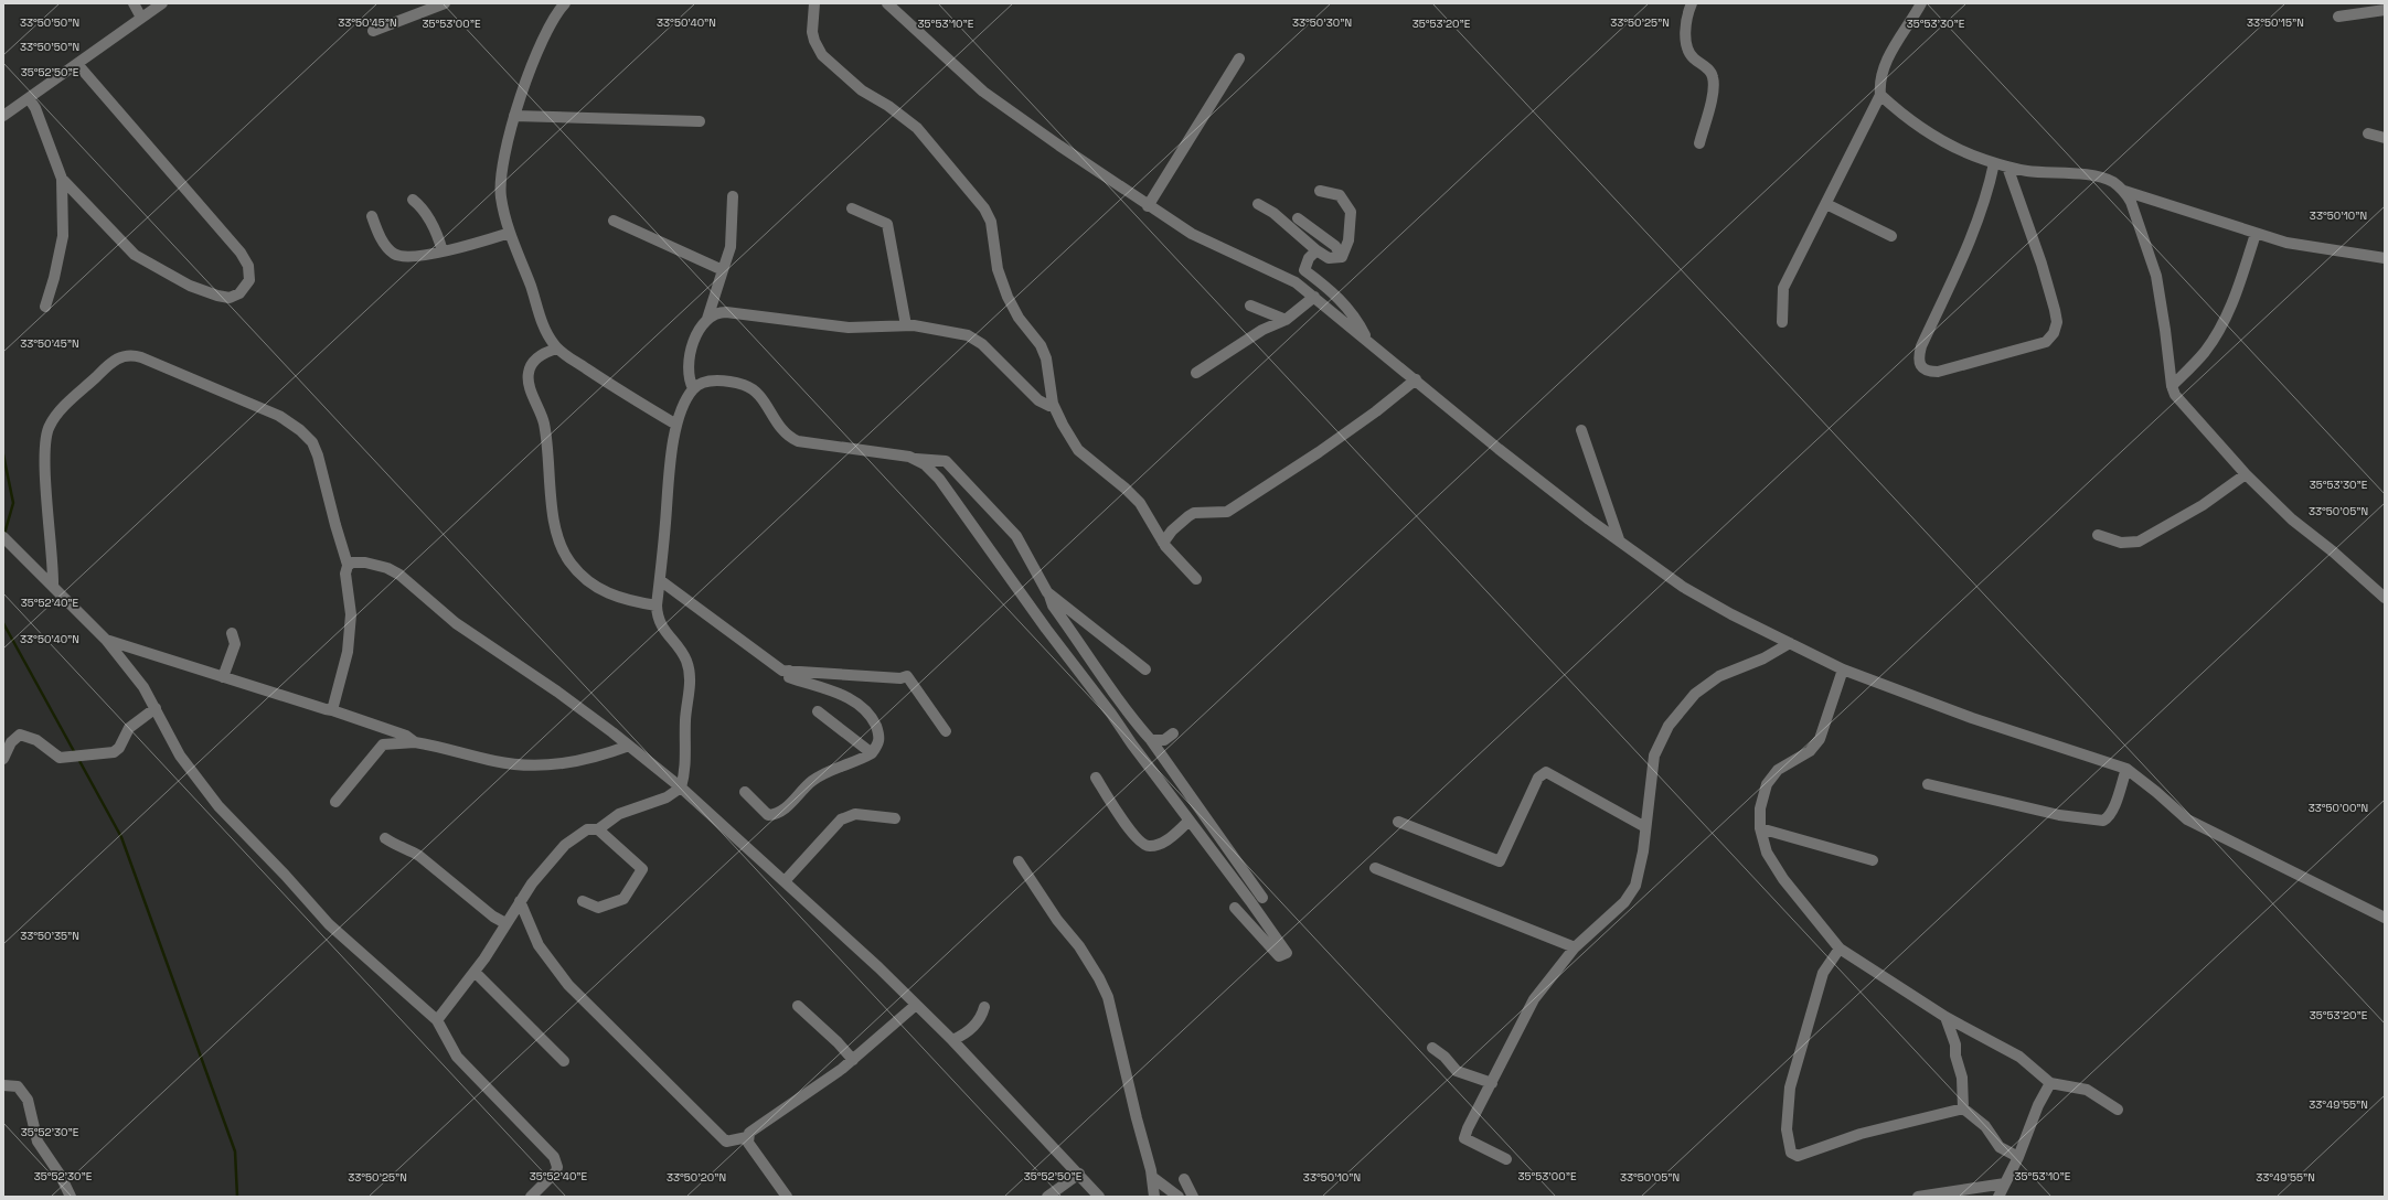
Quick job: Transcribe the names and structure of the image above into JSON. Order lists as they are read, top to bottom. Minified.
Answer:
{"coordinates":["33°50'50\"N","33°50'45\"N","33°50'40\"N","33°50'30\"N","33°50'25\"N","33°50'15\"N","35°53'00\"E","35°53'10\"E","35°53'30\"E","35°53'20\"E","35°52'50\"E","33°50'10\"N","33°50'05\"N","35°52'40\"E","33°50'00\"N","33°50'35\"N","33°49'55\"N","35°52'30\"E","33°50'20\"N"]}
